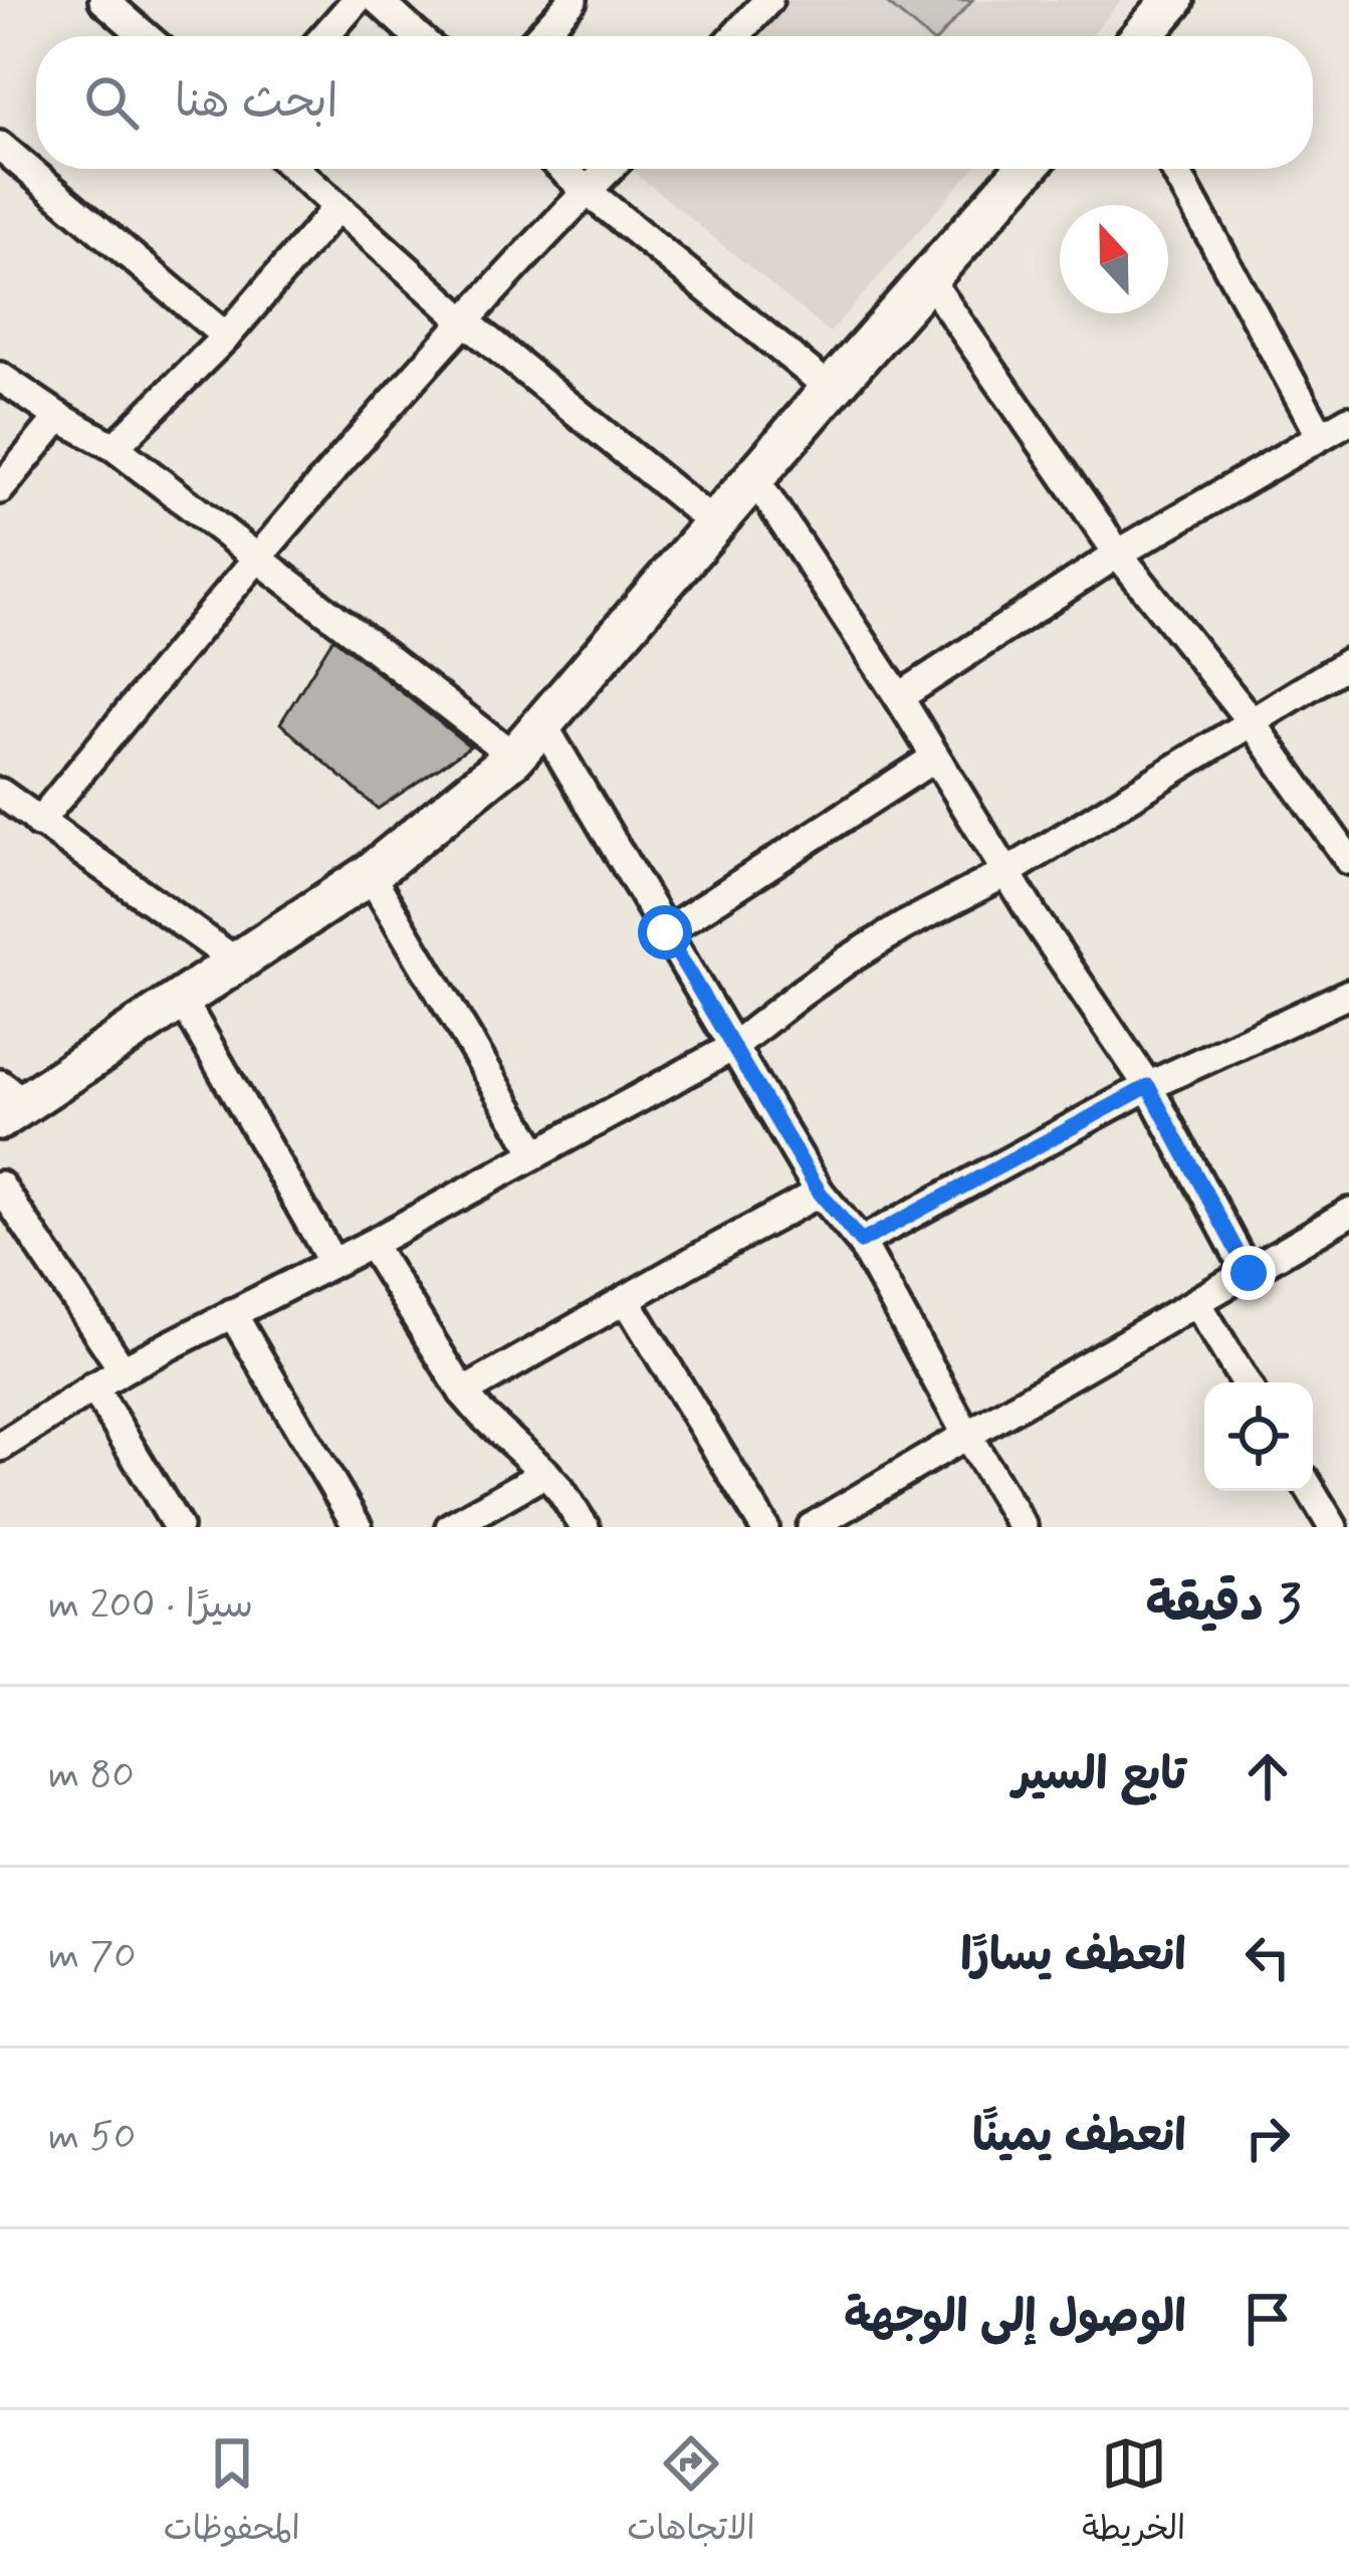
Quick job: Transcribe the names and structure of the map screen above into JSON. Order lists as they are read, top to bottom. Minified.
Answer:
{"north":"top","page":{"search":"ابحث هنا","heading":["3 دقيقة","سيرًا · 200 m"],"list":[["تابع السير","80 m"],["انعطف يسارًا","70 m"],["انعطف يمينًا","50 m"],"الوصول إلى الوجهة"],"nav":["الخريطة","الاتجاهات","المحفوظات"]}}
